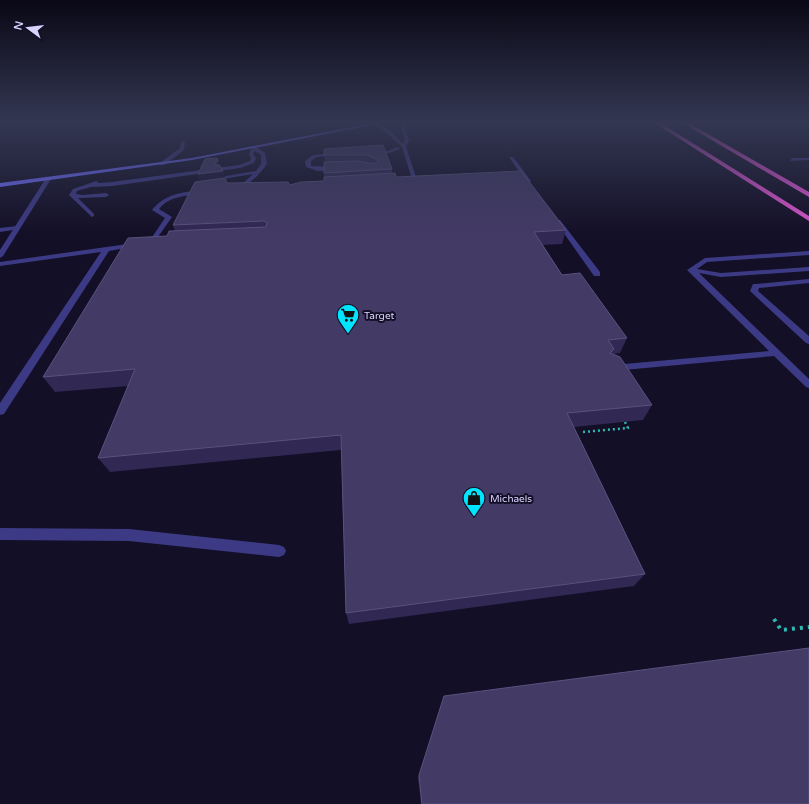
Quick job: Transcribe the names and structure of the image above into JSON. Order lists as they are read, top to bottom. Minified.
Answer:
{"places":{"supermarket":["Target"],"shop":["Michaels"]},"north":"left"}
